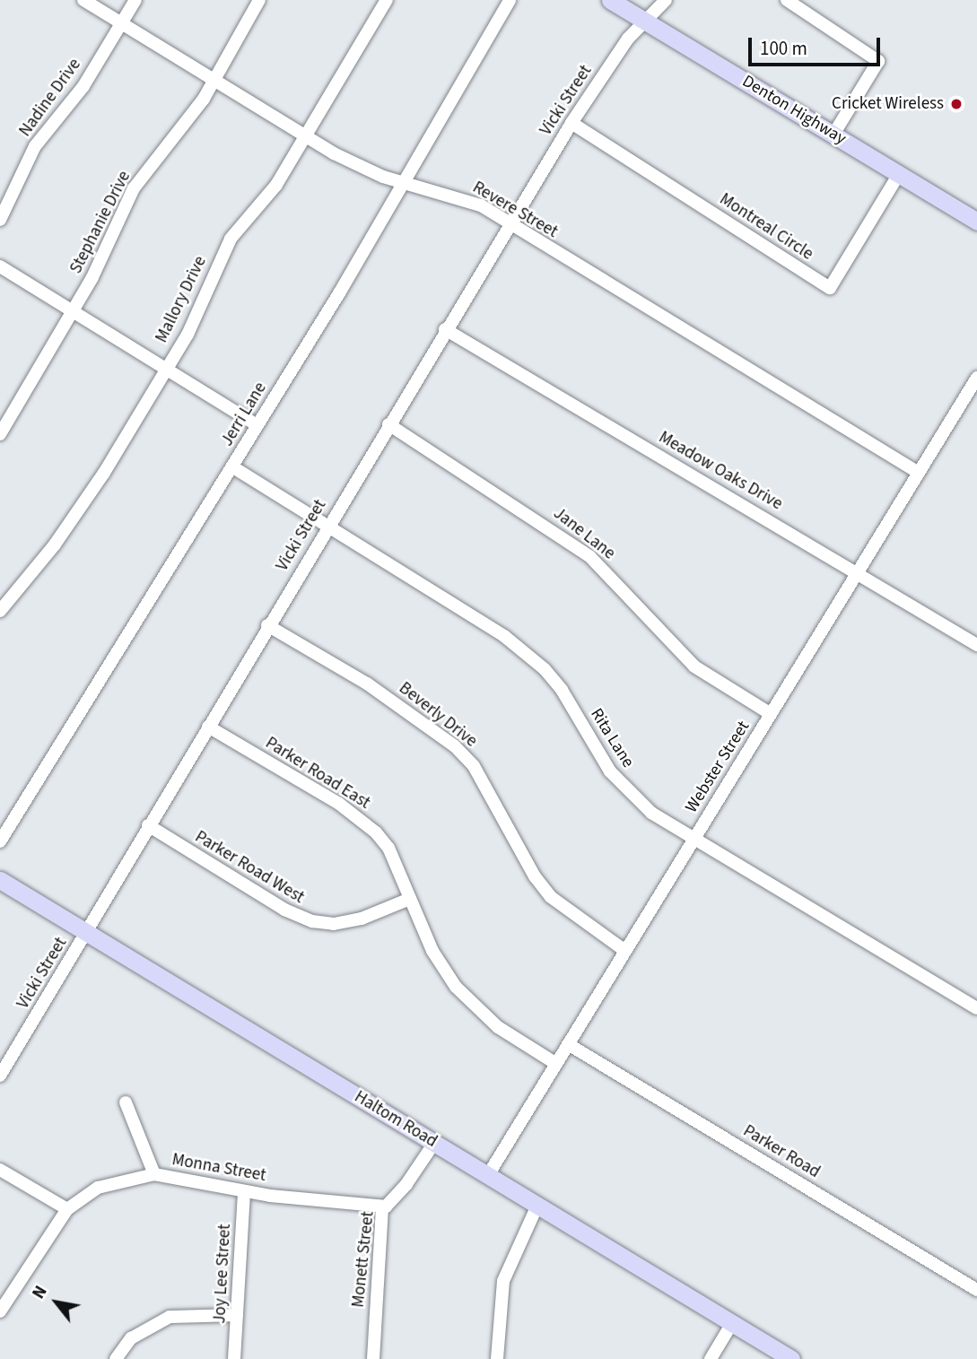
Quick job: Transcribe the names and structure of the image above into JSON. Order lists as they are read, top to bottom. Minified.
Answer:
{"streets":{"main road":["Denton Highway","Haltom Road"],"street":["Nadine Drive","Vicki Street","Revere Street","Stephanie Drive","Montreal Circle","Mallory Drive","Jerri Lane","Meadow Oaks Drive","Jane Lane","Beverly Drive","Rita Lane","Webster Street","Parker Road East","Parker Road West","Parker Road","Monna Street","Monett Street","Joy Lee Street"]},"crossings":[["Nadine Drive","Revere Street"],["Vicki Street","Denton Highway"],["Vicki Street","Revere Street"],["Vicki Street","Montreal Circle"],["Vicki Street","Meadow Oaks Drive"],["Vicki Street","Jane Lane"],["Vicki Street","Beverly Drive"],["Vicki Street","Rita Lane"],["Vicki Street","Parker Road East"],["Vicki Street","Parker Road West"],["Vicki Street","Haltom Road"],["Denton Highway","Montreal Circle"],["Revere Street","Stephanie Drive"],["Revere Street","Mallory Drive"],["Revere Street","Jerri Lane"],["Revere Street","Webster Street"],["Jerri Lane","Rita Lane"],["Meadow Oaks Drive","Webster Street"],["Jane Lane","Webster Street"],["Beverly Drive","Webster Street"],["Rita Lane","Webster Street"],["Webster Street","Haltom Road"],["Webster Street","Parker Road"],["Parker Road East","Parker Road West"],["Haltom Road","Monett Street"],["Monna Street","Monett Street"],["Monna Street","Joy Lee Street"]],"places":["Cricket Wireless"],"scale_bar":"100 m","north":"top left"}
